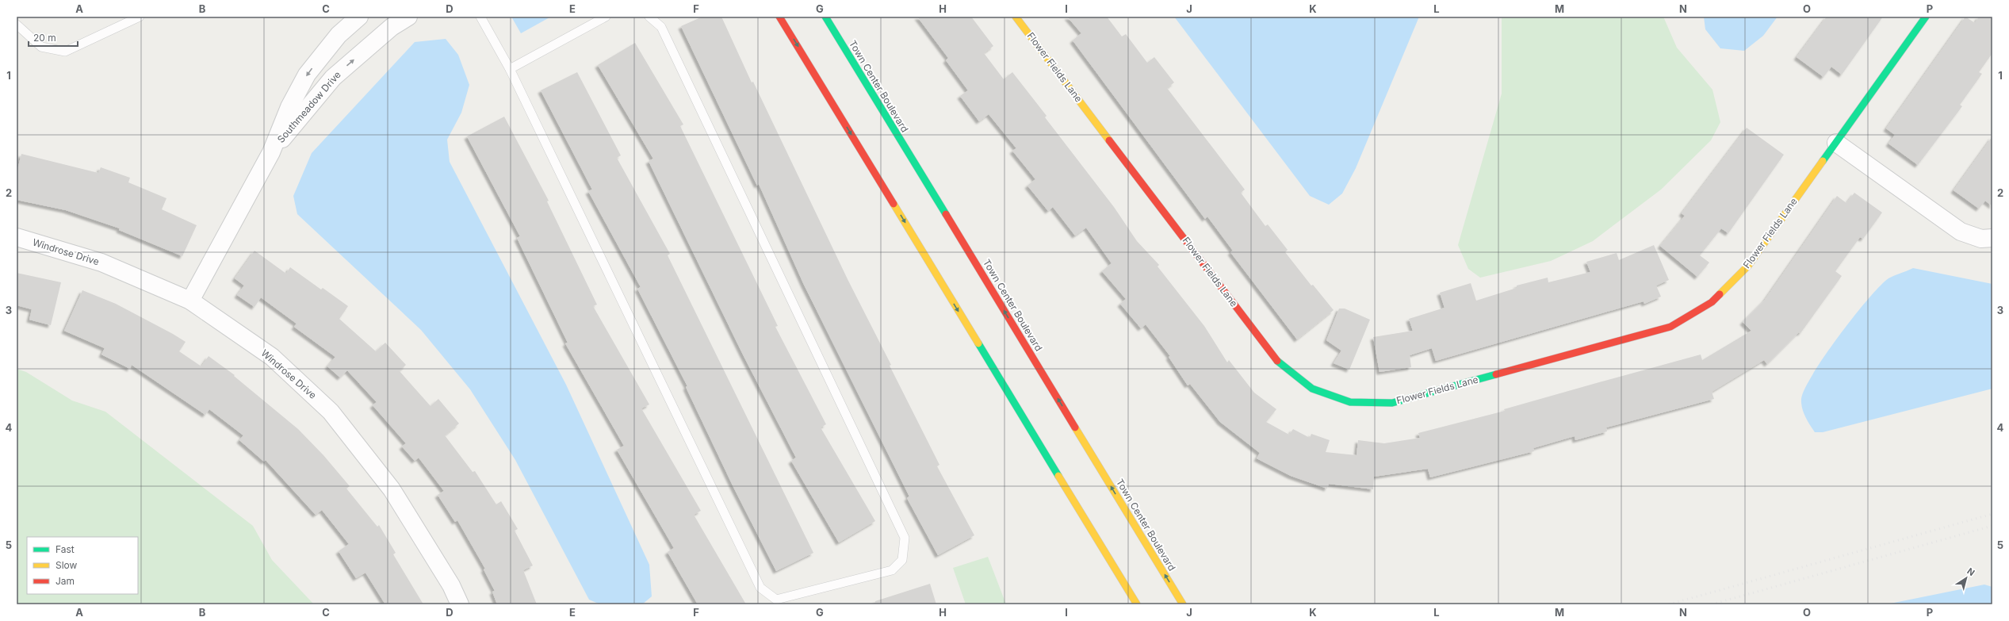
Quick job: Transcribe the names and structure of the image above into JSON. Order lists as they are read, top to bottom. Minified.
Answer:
{"streets":{"main road":["Flower Fields Lane","Town Center Boulevard"],"street":["Southmeadow Drive","Windrose Drive"]},"crossings":[["Southmeadow Drive","Windrose Drive"]],"legend":["Fast","Slow","Jam"],"scale_bar":"20 m","north":"top right","grid":{"columns":["A","B","C","D","E","F","G","H","I","J","K","L","M","N","O","P"],"rows":["1","2","3","4","5"]}}
